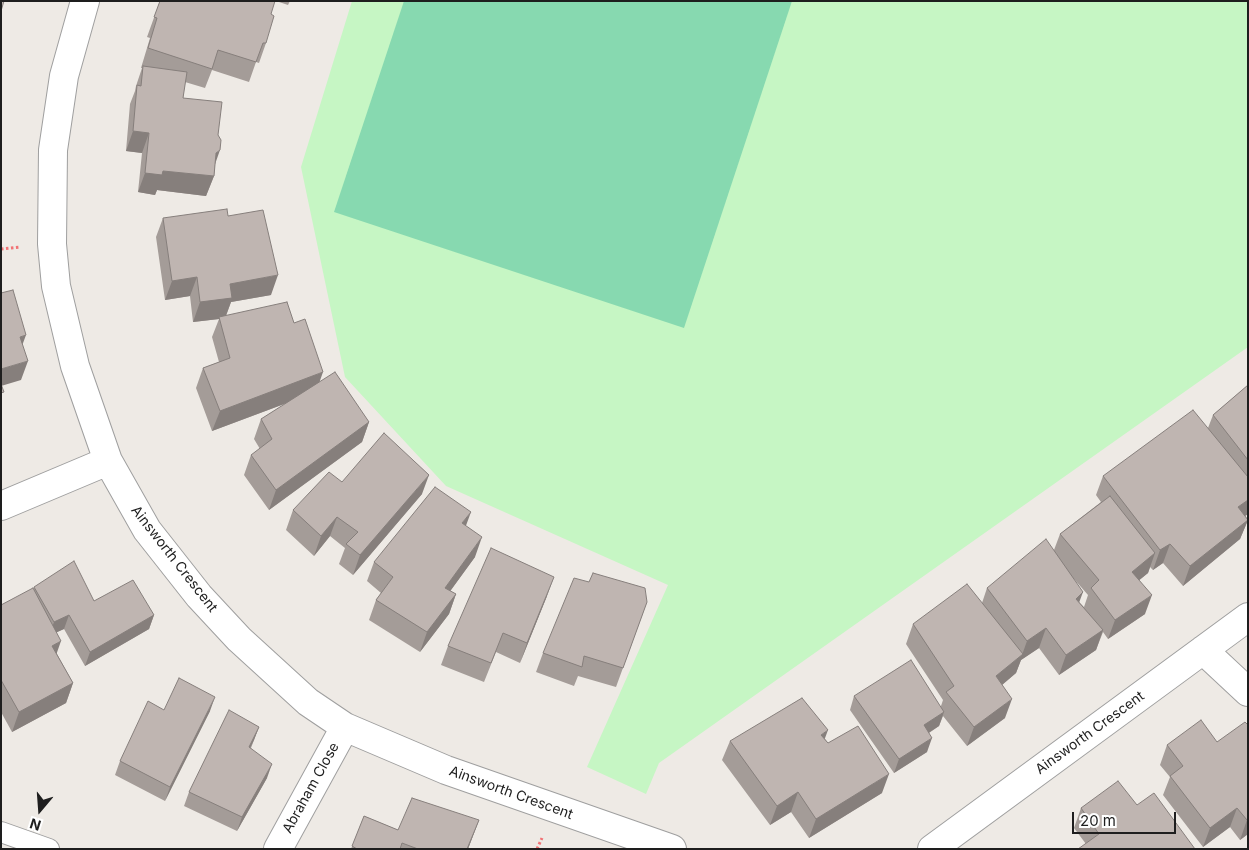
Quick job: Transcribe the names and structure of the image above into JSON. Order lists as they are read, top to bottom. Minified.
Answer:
{"streets":{"street":["Ainsworth Crescent","Abraham Close"]},"crossings":[["Ainsworth Crescent","Abraham Close"]],"scale_bar":"20 m","north":"bottom"}
